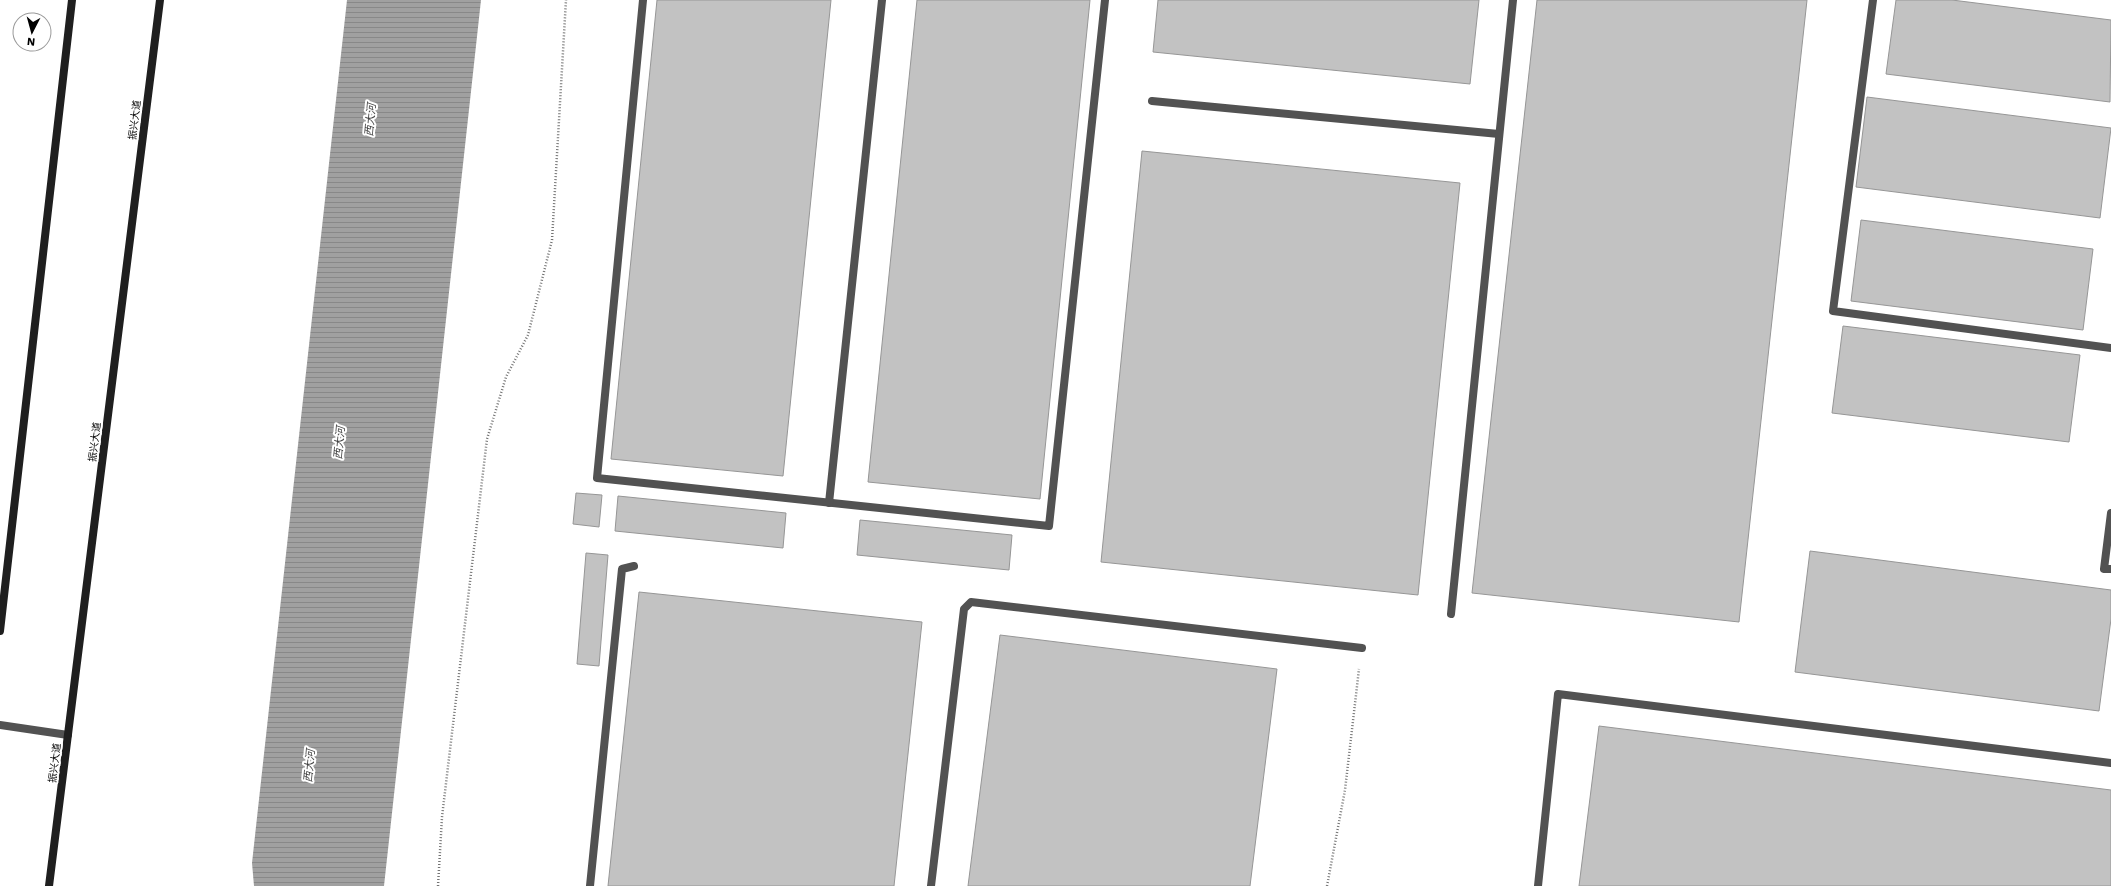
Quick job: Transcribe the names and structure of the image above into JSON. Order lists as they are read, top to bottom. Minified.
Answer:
{"streets":{"main road":["振兴大道"]},"water":["西大河"],"north":"bottom"}
